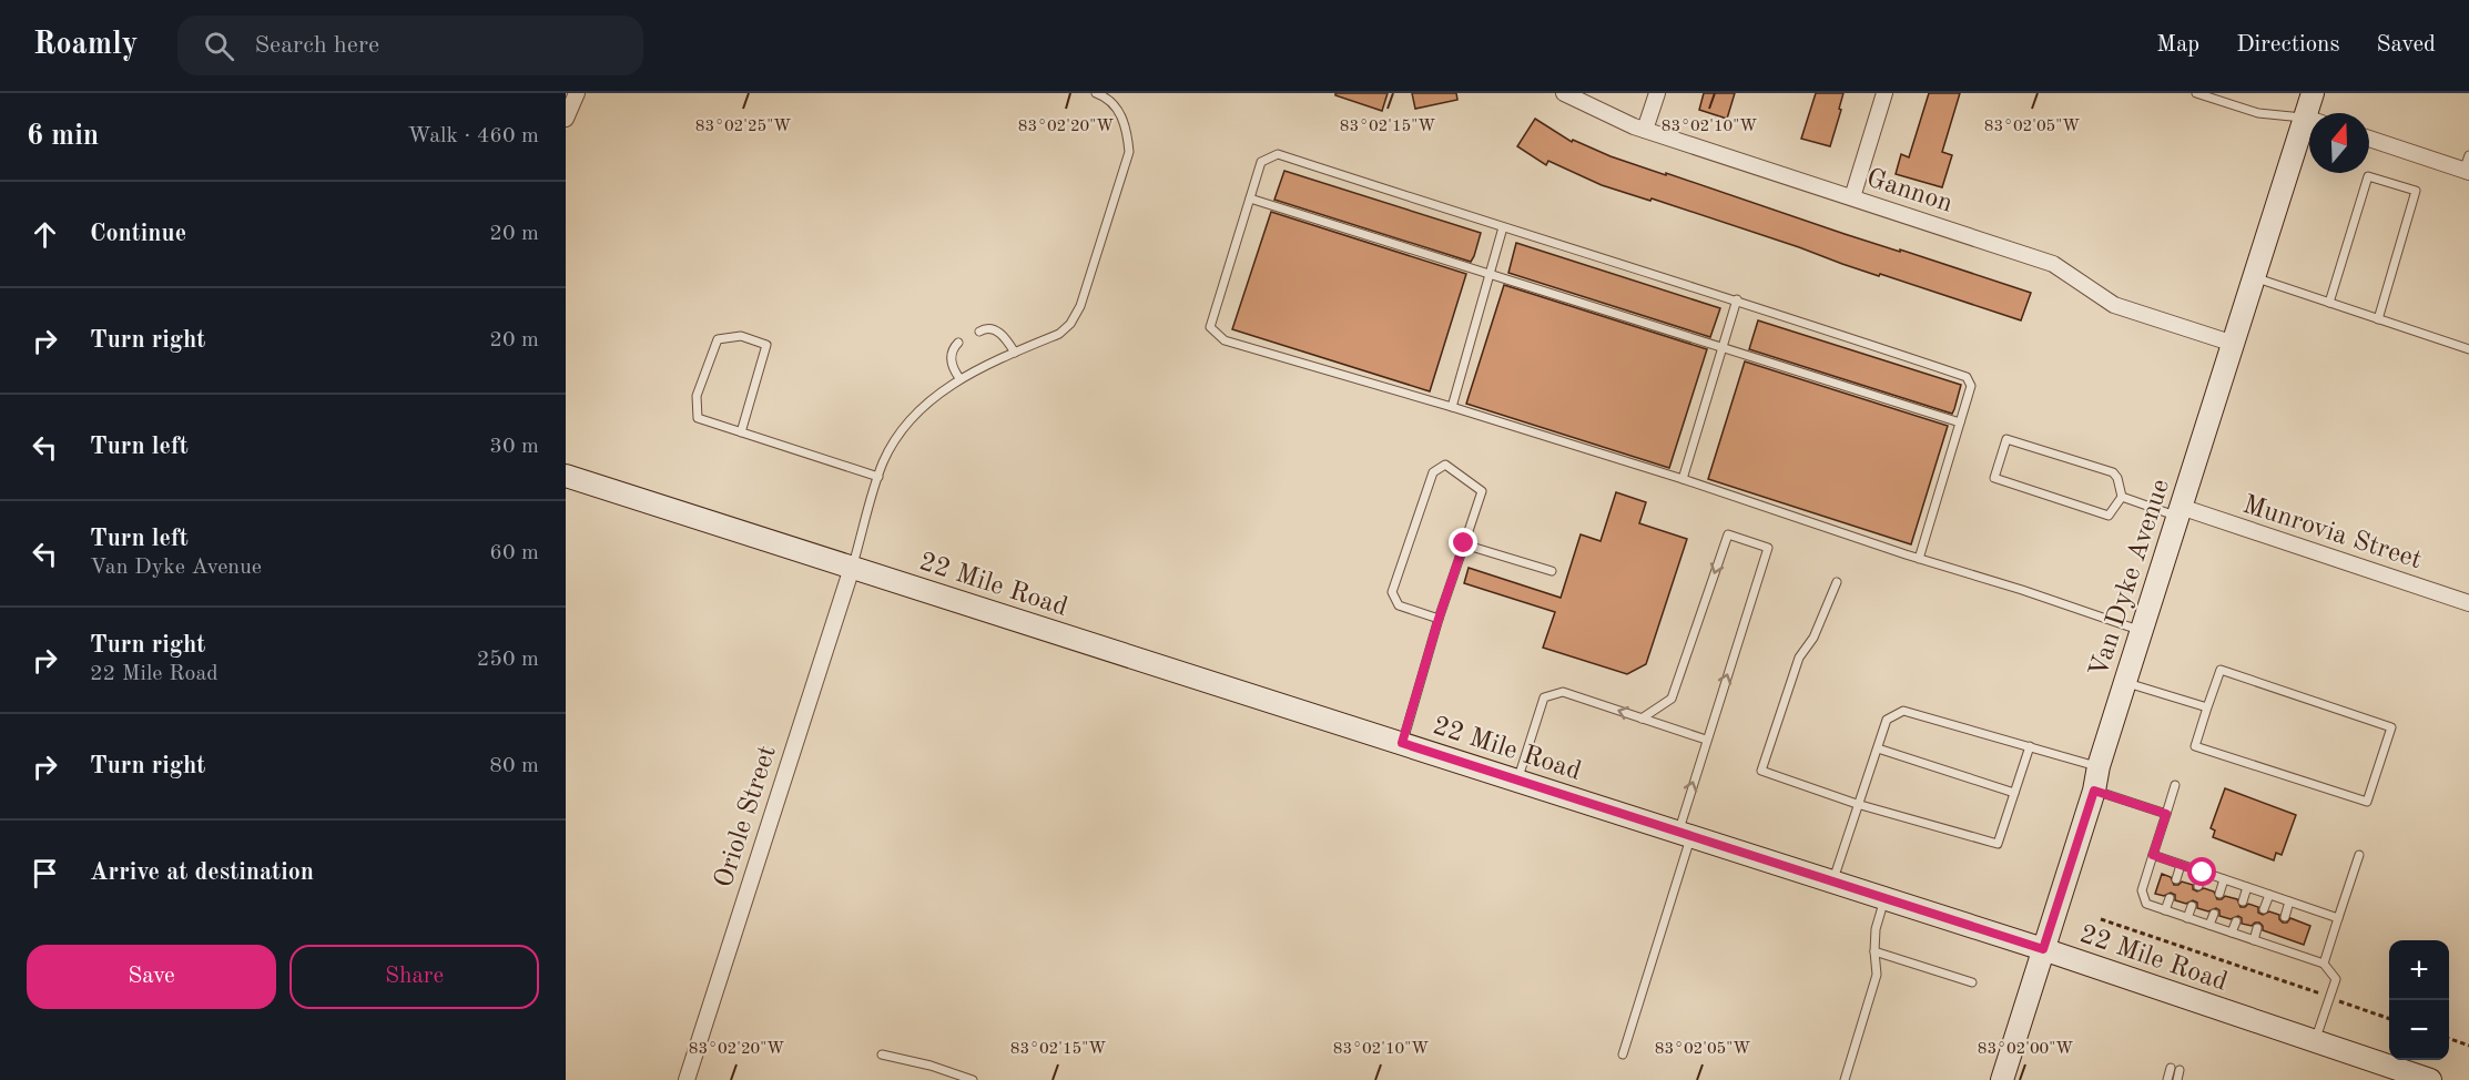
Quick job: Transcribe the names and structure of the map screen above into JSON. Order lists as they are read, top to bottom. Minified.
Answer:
{"streets":{"street":["Gannon","Munrovia Street","Van Dyke Avenue","22 Mile Road","Oriole Street"]},"crossings":[["Gannon","Van Dyke Avenue"],["Munrovia Street","Van Dyke Avenue"],["Van Dyke Avenue","22 Mile Road"],["22 Mile Road","Oriole Street"]],"north":"top","page":{"header":"Roamly","search":"Search here","nav":["Map","Directions","Saved"],"heading":["6 min","Walk · 460 m"],"list":[["Continue","20 m"],["Turn right","20 m"],["Turn left","30 m"],["Turn left","Van Dyke Avenue","60 m"],["Turn right","22 Mile Road","250 m"],["Turn right","80 m"],"Arrive at destination"],"buttons":["Save","Share"],"map_buttons":["+","−"]},"coordinates":["83°02'20\"W","83°02'15\"W","83°02'10\"W","83°02'05\"W","83°02'25\"W","83°02'00\"W"]}
